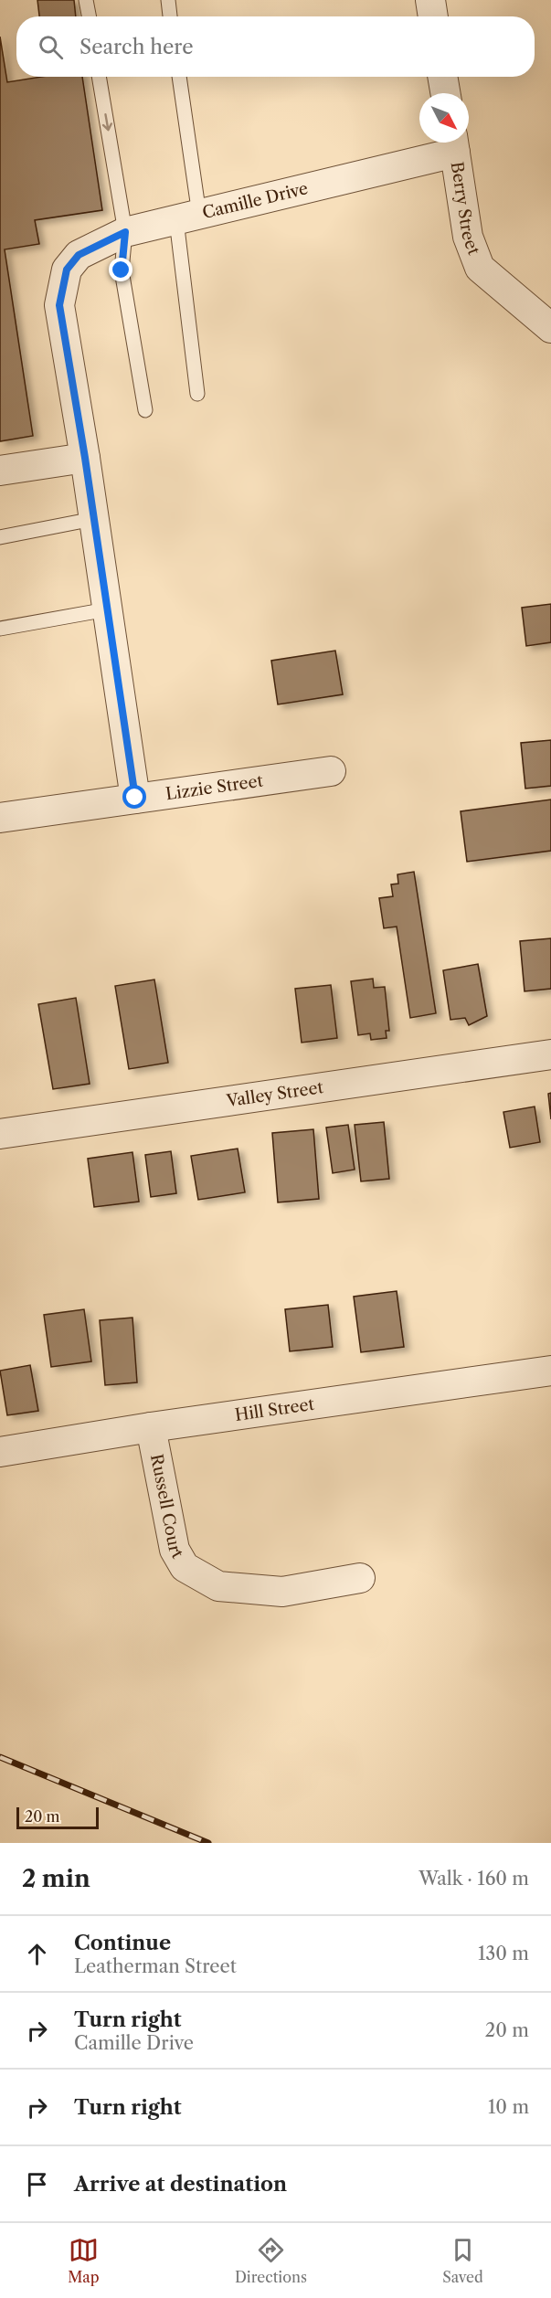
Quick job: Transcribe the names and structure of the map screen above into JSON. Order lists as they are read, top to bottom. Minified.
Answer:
{"streets":{"street":["Camille Drive","Berry Street","Lizzie Street","Valley Street","Hill Street","Russell Court"]},"crossings":[["Camille Drive","Berry Street"],["Hill Street","Russell Court"]],"scale_bar":"20 m","north":"bottom right","page":{"search":"Search here","scale":"20 m","heading":["2 min","Walk · 160 m"],"list":[["Continue","Leatherman Street","130 m"],["Turn right","Camille Drive","20 m"],["Turn right","10 m"],"Arrive at destination"],"nav":["Map","Directions","Saved"]}}
